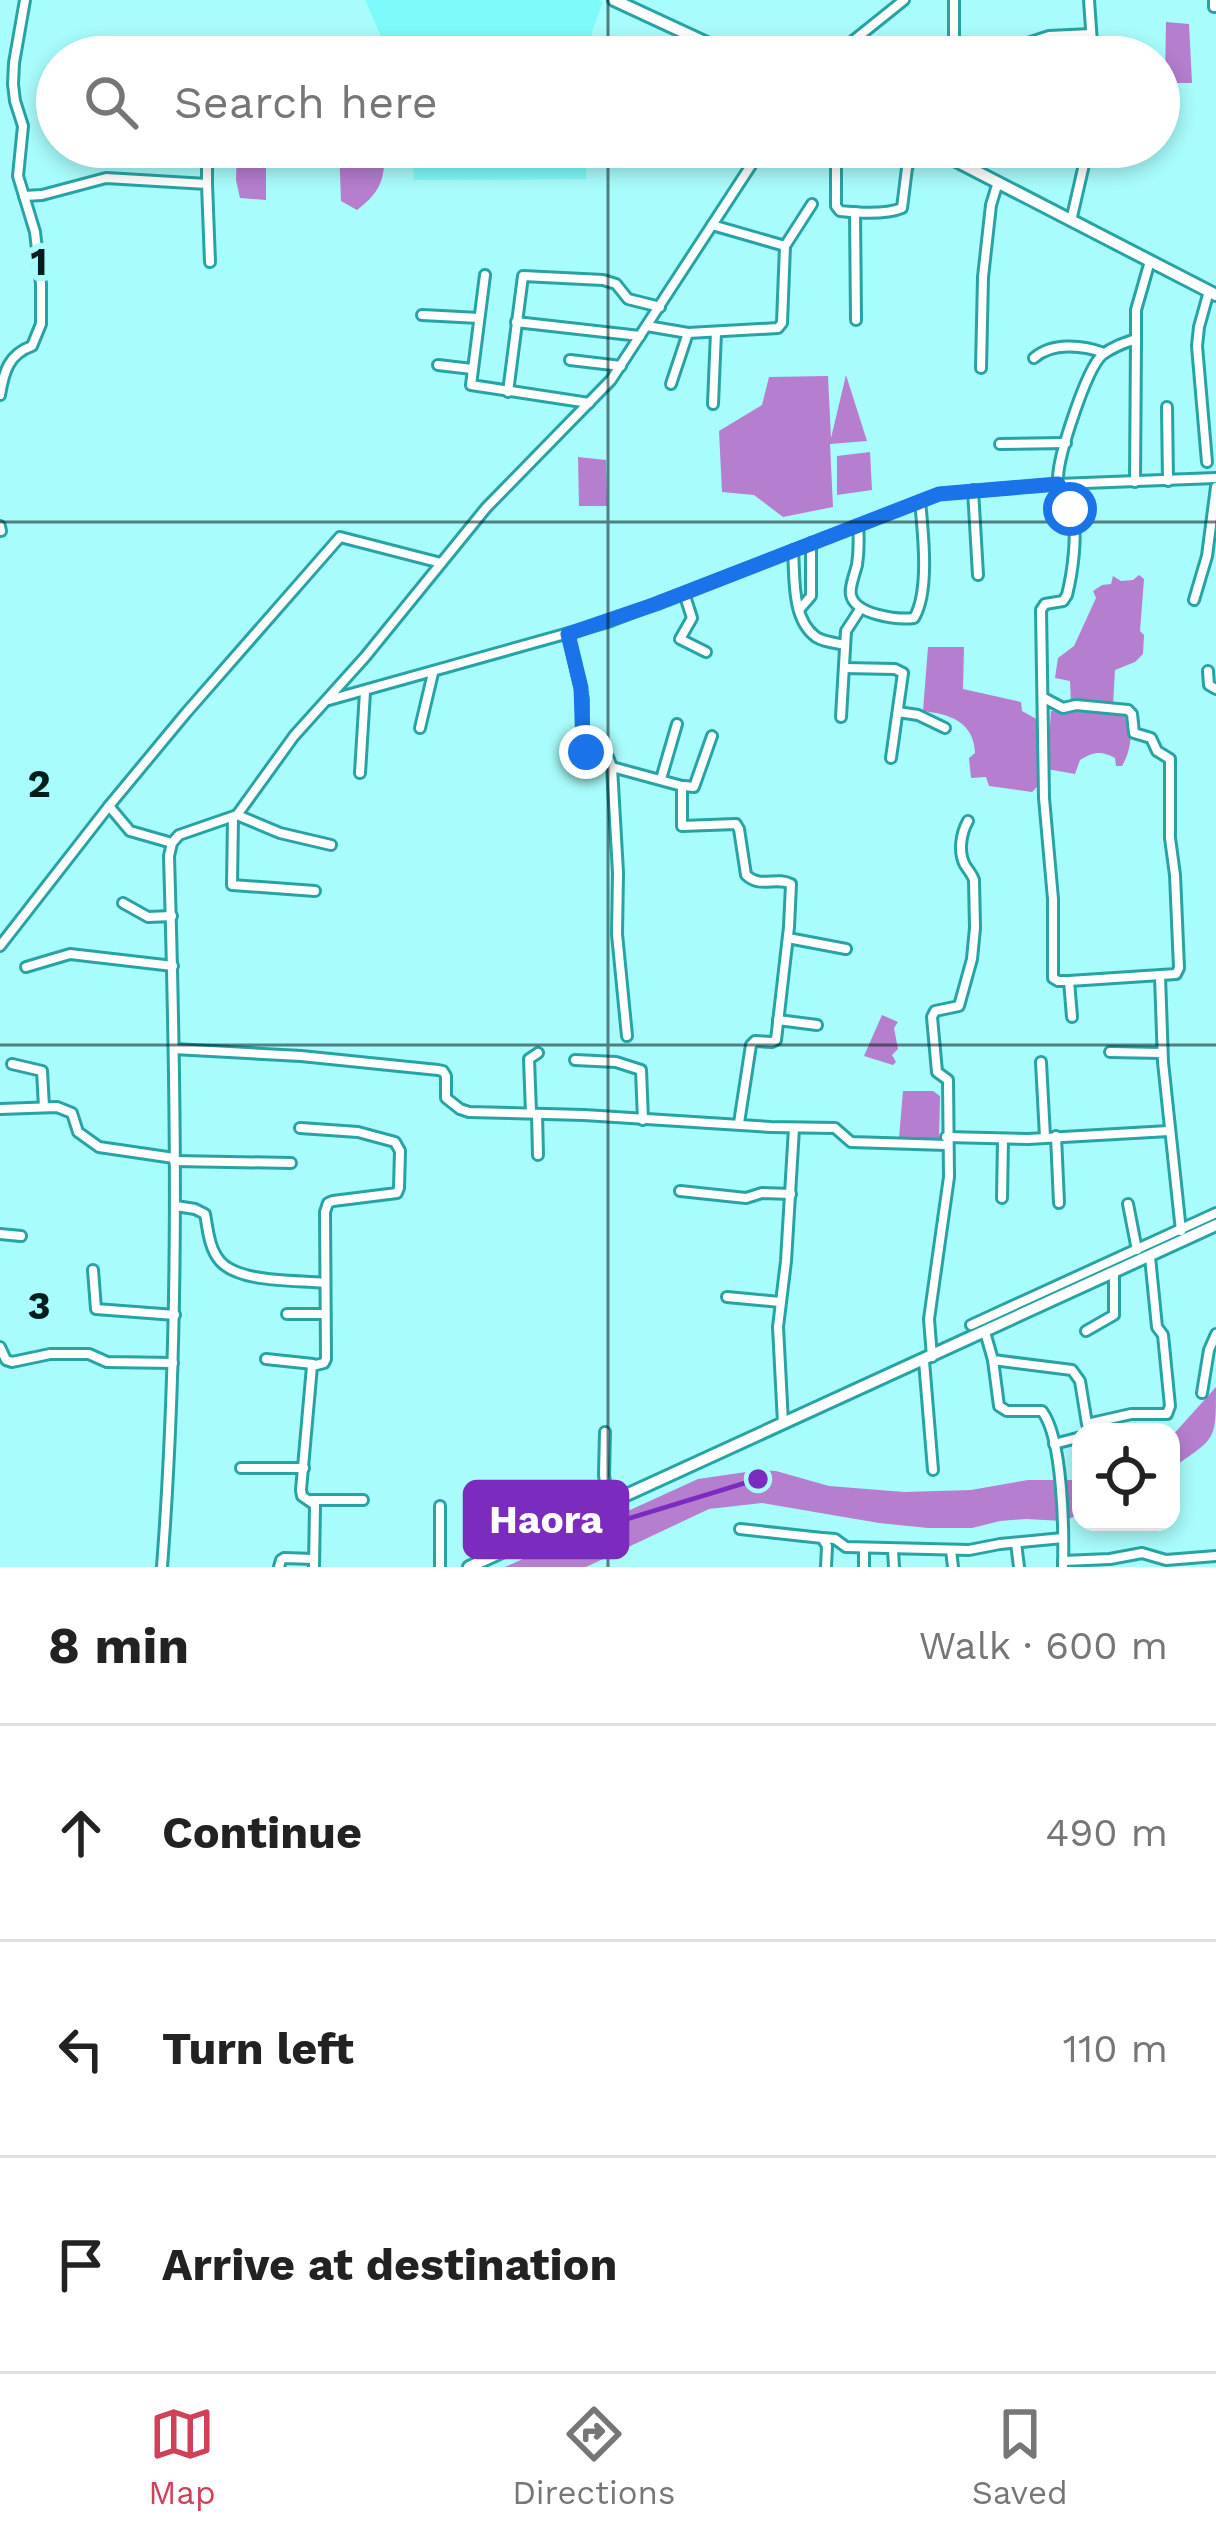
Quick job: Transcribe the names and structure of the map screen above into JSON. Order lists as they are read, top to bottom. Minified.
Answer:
{"places":["Haora"],"page":{"search":"Search here","heading":["8 min","Walk · 600 m"],"list":[["Continue","490 m"],["Turn left","110 m"],"Arrive at destination"],"nav":["Map","Directions","Saved"]},"grid":{"rows":["1","2","3"]}}
